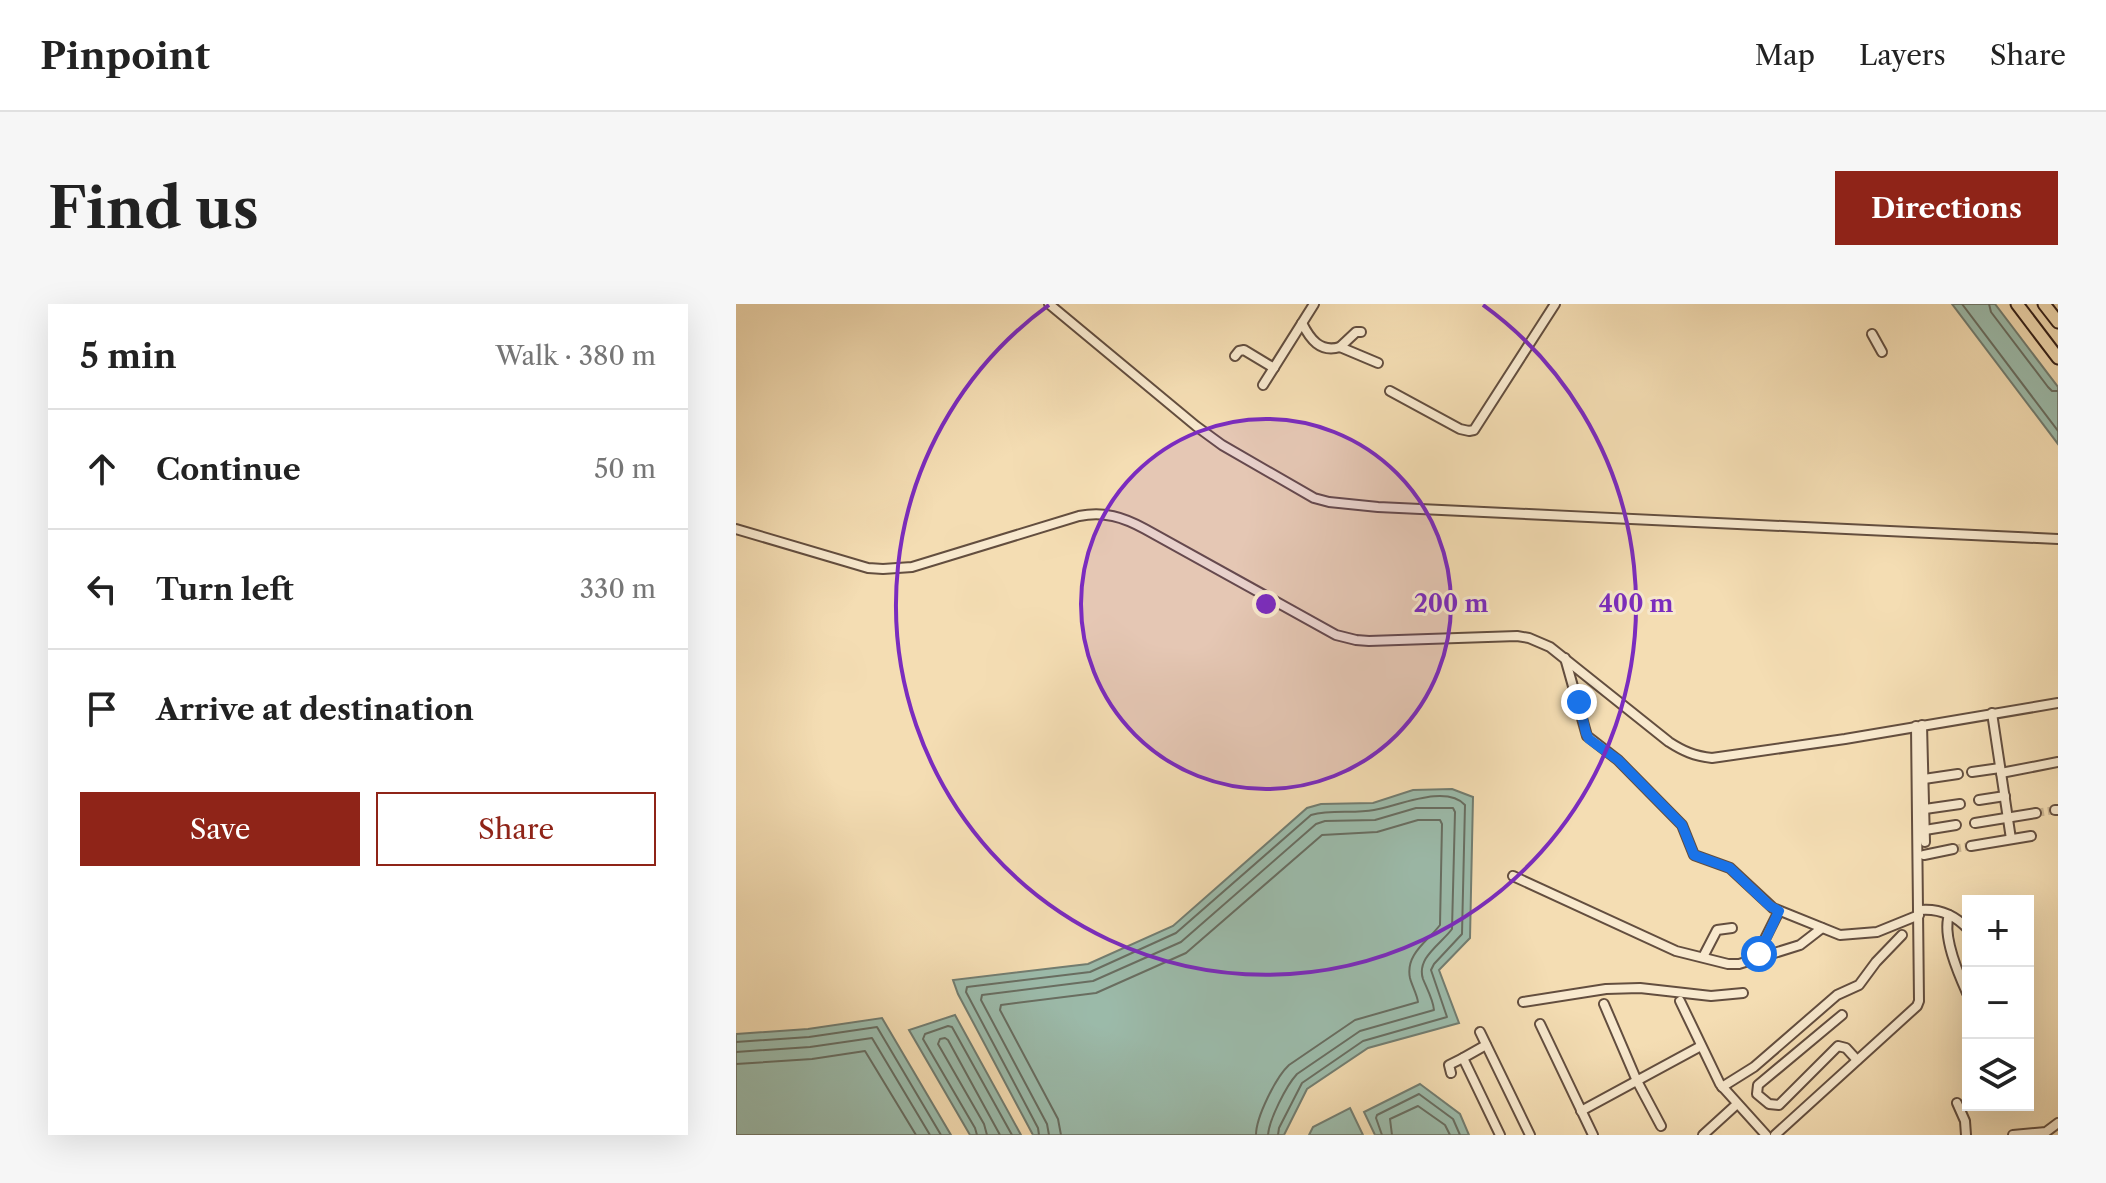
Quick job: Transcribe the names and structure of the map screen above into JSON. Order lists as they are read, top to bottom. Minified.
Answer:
{"page":{"header":"Pinpoint","nav":["Map","Layers","Share"],"buttons":["Directions",["Save","Share"]],"title":"Find us","heading":["5 min","Walk · 380 m"],"list":[["Continue","50 m"],["Turn left","330 m"],"Arrive at destination"],"map_buttons":["+","−"]},"rings":["200 m","400 m"]}
